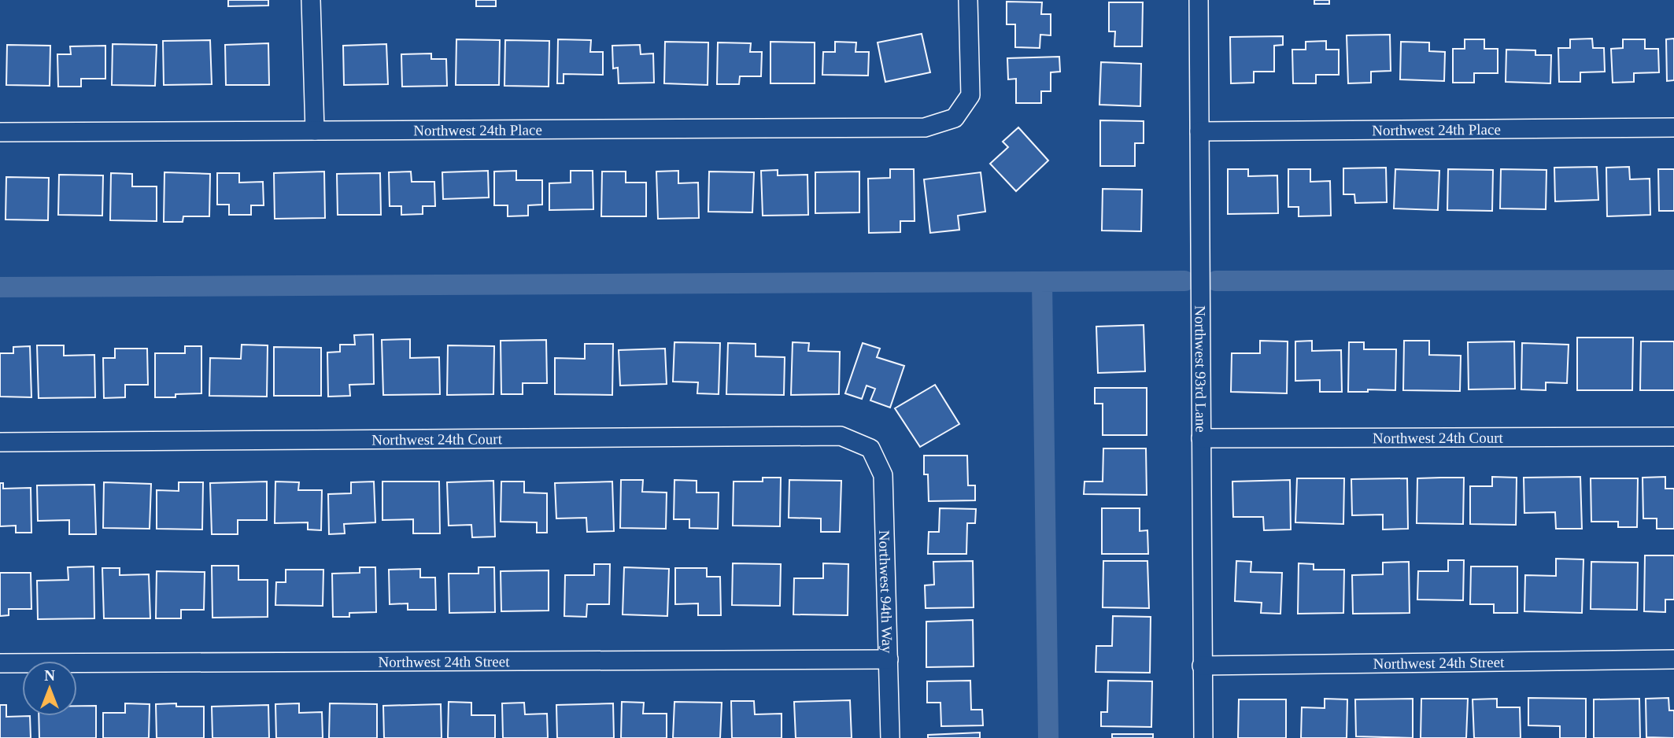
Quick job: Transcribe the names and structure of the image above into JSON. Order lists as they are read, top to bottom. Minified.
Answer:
{"streets":{"street":["Northwest 24th Place","Northwest 93rd Lane","Northwest 24th Court","Northwest 94th Way","Northwest 24th Street"]},"crossings":[["Northwest 24th Place","Northwest 93rd Lane"],["Northwest 93rd Lane","Northwest 24th Court"],["Northwest 93rd Lane","Northwest 24th Street"],["Northwest 24th Court","Northwest 94th Way"],["Northwest 94th Way","Northwest 24th Street"]],"north":"top"}
